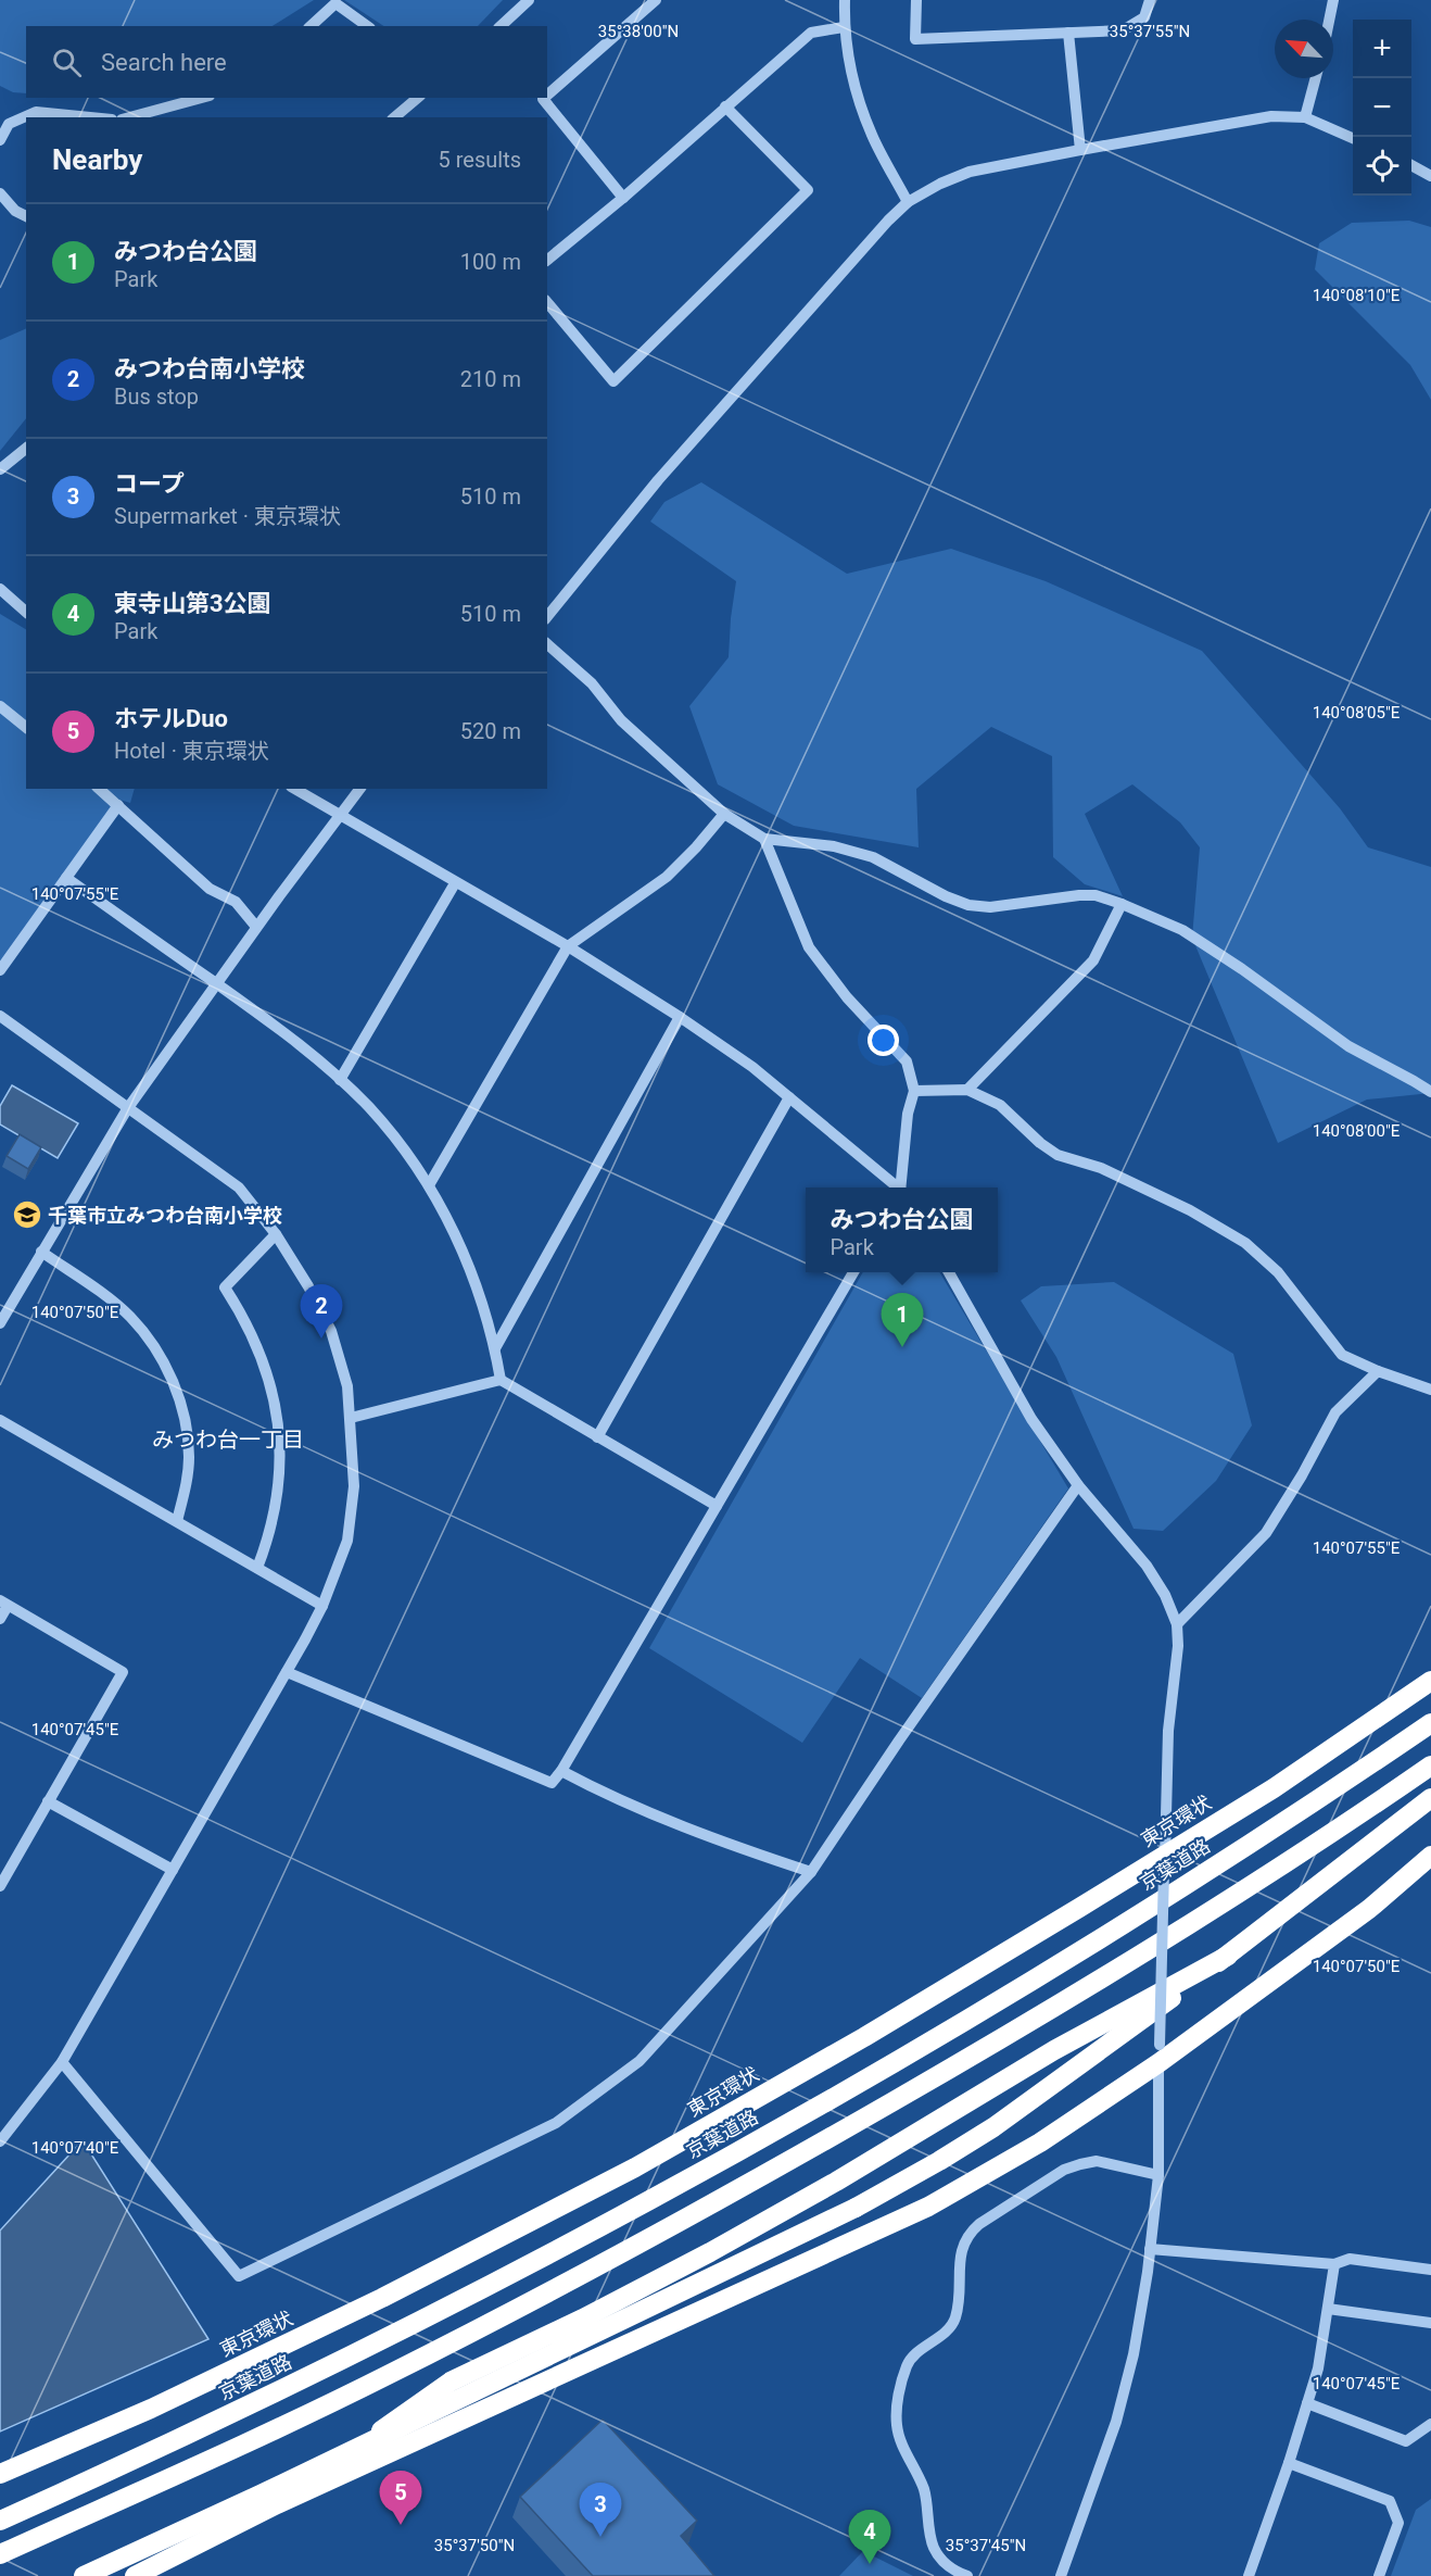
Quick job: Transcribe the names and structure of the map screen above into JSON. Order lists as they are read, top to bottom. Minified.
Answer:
{"streets":{"highway":["東京環状","京葉道路"]},"districts":["みつわ台一丁目"],"places":{"school or university":["千葉市立みつわ台南小学校"]},"north":"top left","page":{"map_buttons":["+","−"],"search":"Search here","heading":["Nearby","5 results"],"list":[{"mark":"1","name":"みつわ台公園","note":"Park","value":"100 m"},{"mark":"2","name":"みつわ台南小学校","note":"Bus stop","value":"210 m"},{"mark":"3","name":"コープ","note":"Supermarket · 東京環状","value":"510 m"},{"mark":"4","name":"東寺山第3公園","note":"Park","value":"510 m"},{"mark":"5","name":"ホテルDuo","note":"Hotel · 東京環状","value":"520 m"}],"popup":["みつわ台公園","Park"],"pins":["2","1","5","3","4"]},"coordinates":["35°38'00\"N","35°37'55\"N","140°08'10\"E","140°08'05\"E","140°07'55\"E","140°08'00\"E","140°07'50\"E","140°07'45\"E","140°07'40\"E","35°37'50\"N","35°37'45\"N"]}
